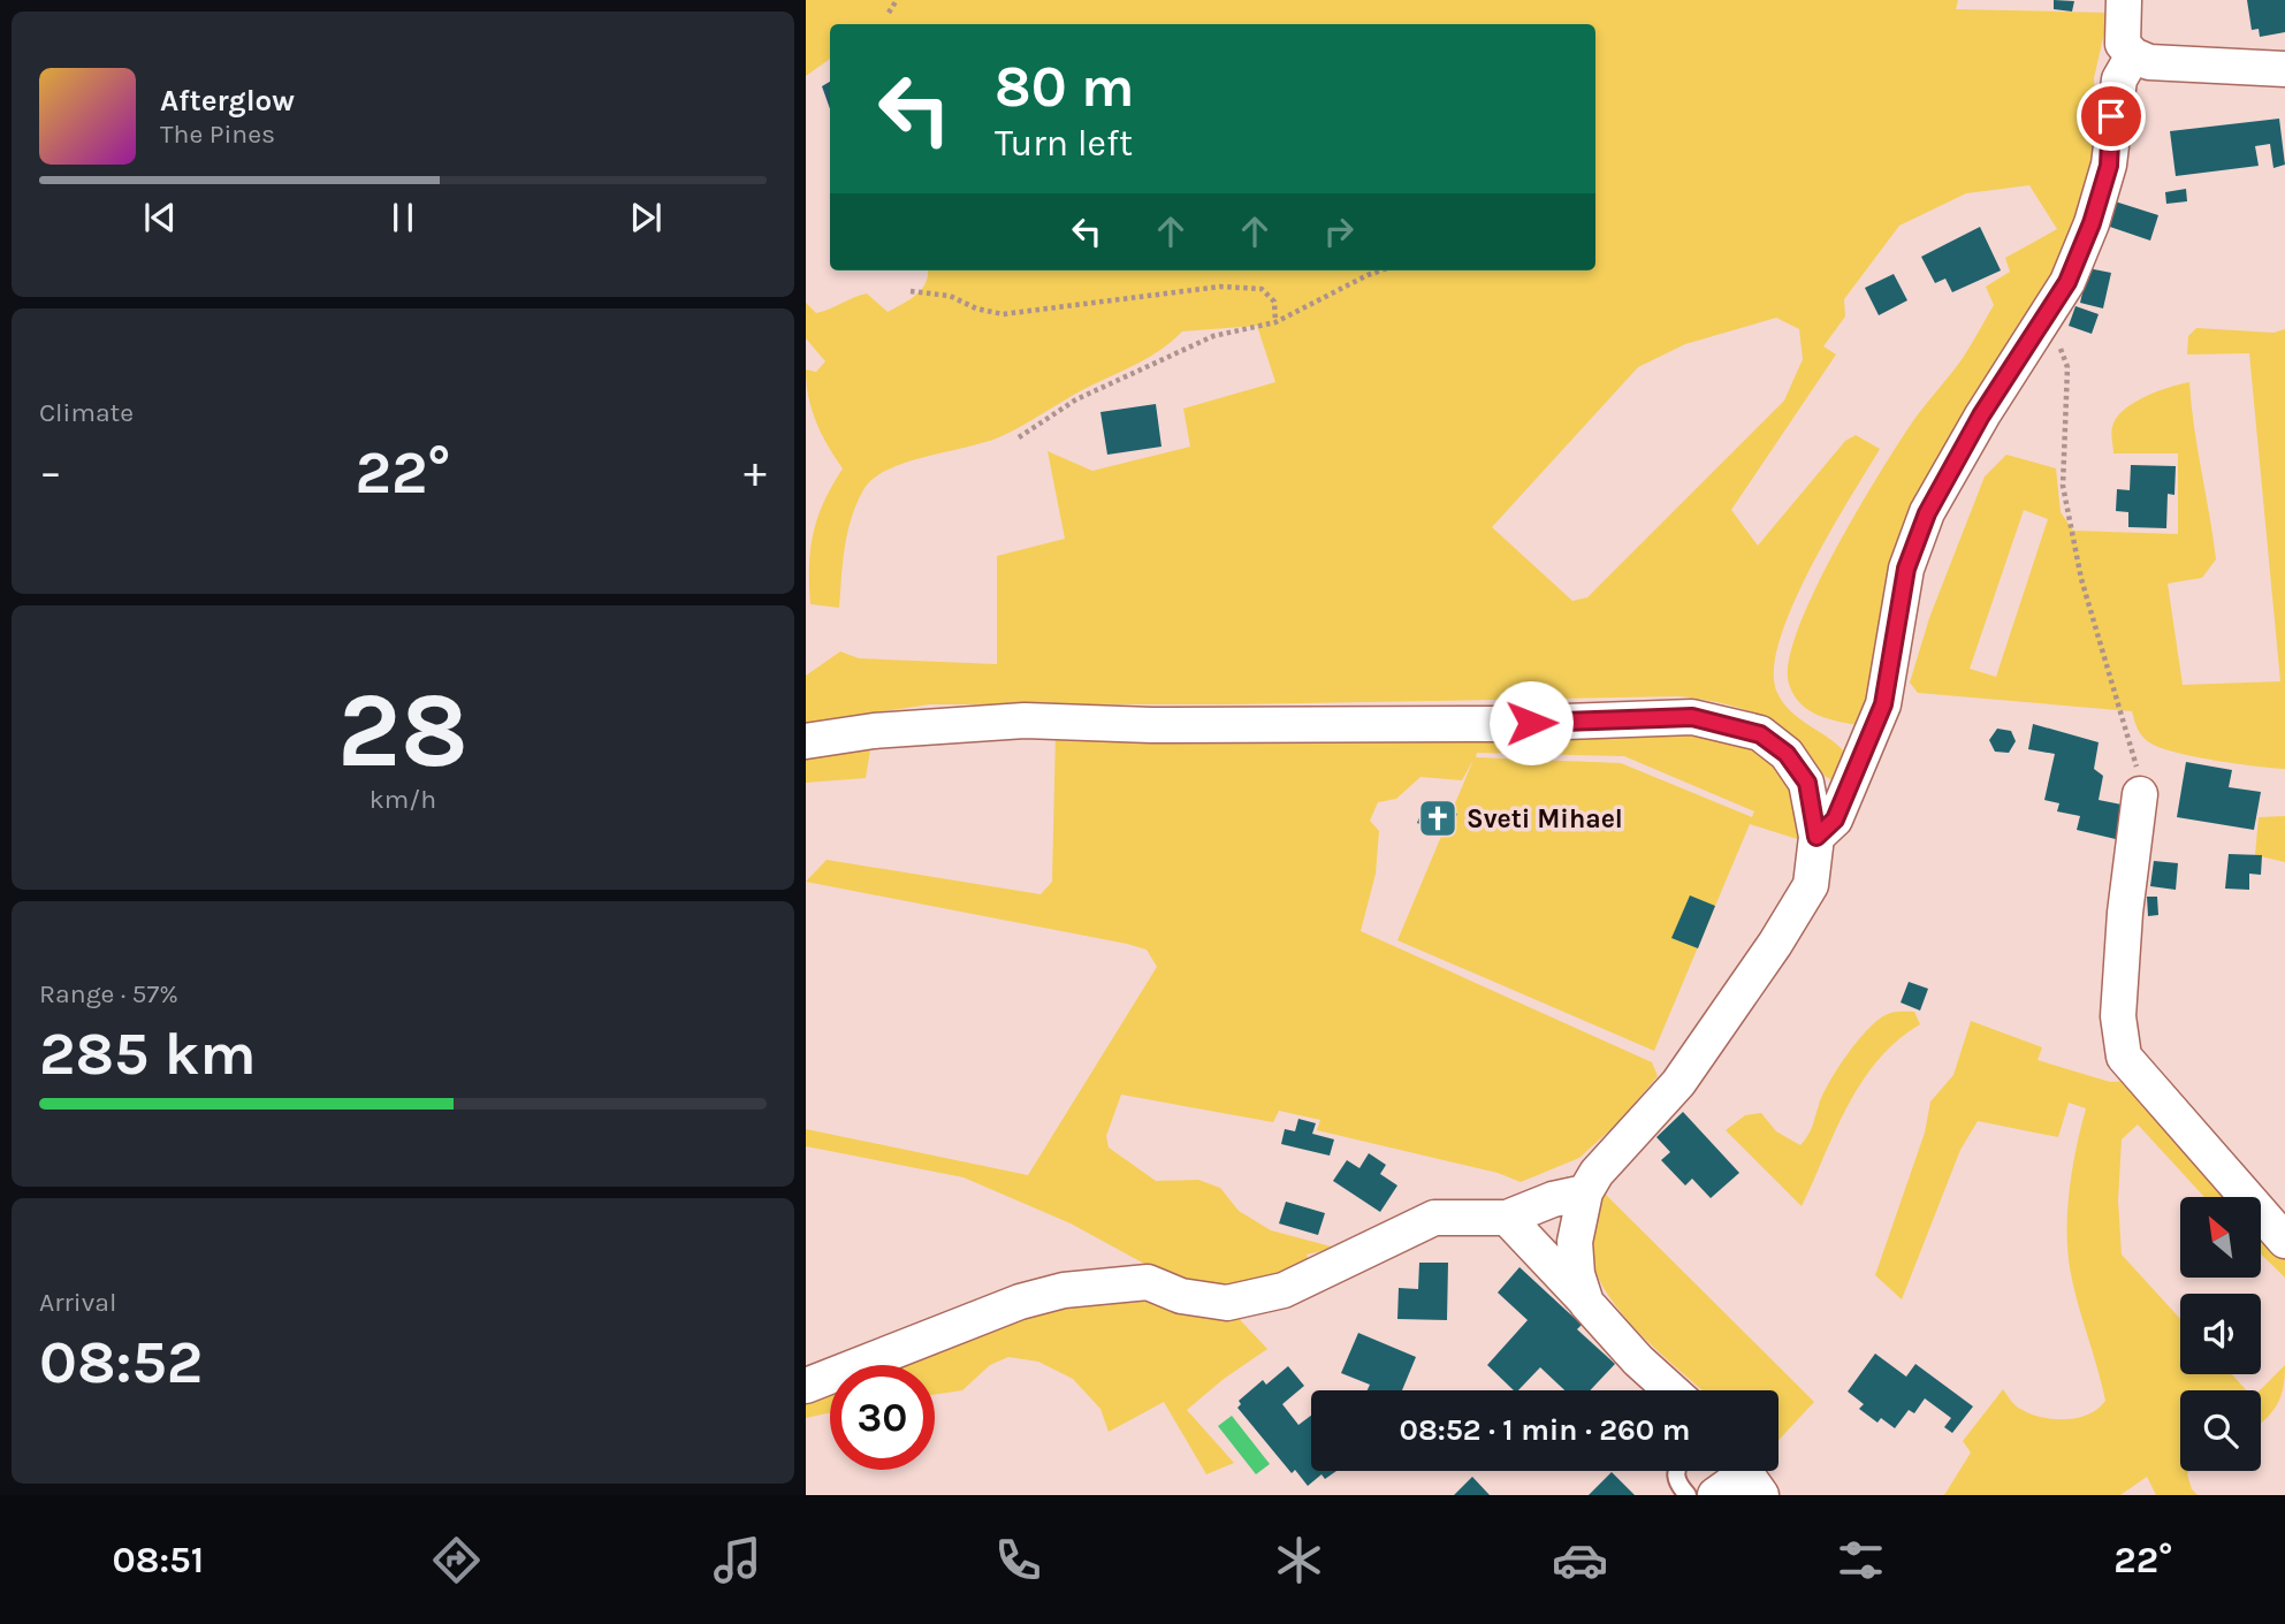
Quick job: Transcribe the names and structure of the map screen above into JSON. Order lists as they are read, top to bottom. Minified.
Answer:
{"places":{"church":["Sveti Mihael"]},"north":"top left","page":{"turn":["80 m","Turn left"],"song":["Afterglow","The Pines"],"tile":["Climate",["28","km/h"],["Range · 57%","285 km"],["Arrival","08:52"]],"heat":["−","22°","+"],"limit":"30","trip":"08:52 · 1 min · 260 m","tabs":["08:51","22°"]}}
